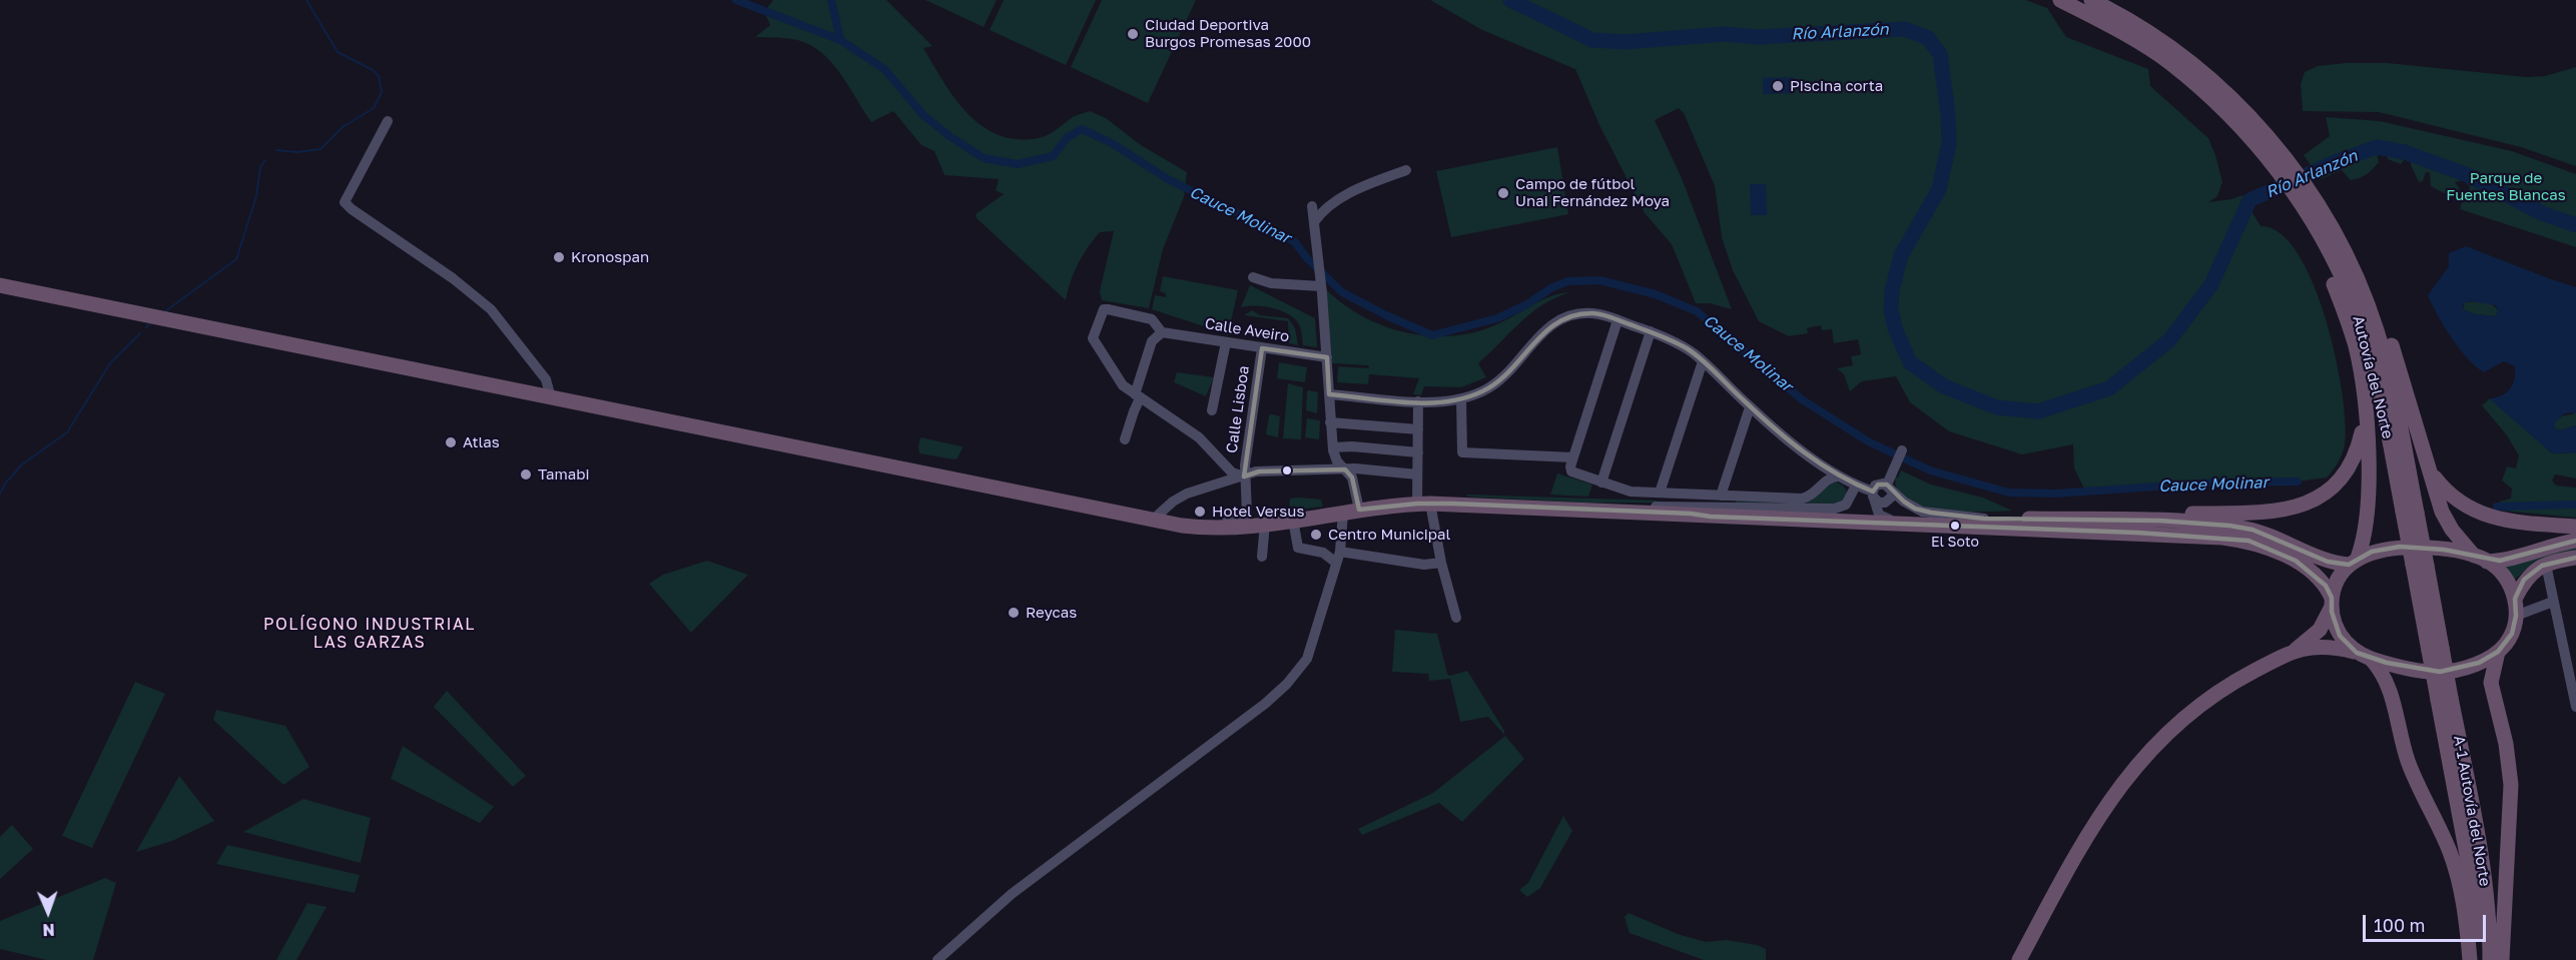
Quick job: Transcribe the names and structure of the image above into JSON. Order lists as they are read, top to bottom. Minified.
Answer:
{"streets":{"highway":["Autovía del Norte","A-1 Autovía del Norte"],"street":["Calle Aveiro","Calle Lisboa"]},"crossings":[["Calle Aveiro","Calle Lisboa"],["Autovía del Norte","A-1 Autovía del Norte"]],"districts":["POLÍGONO INDUSTRIAL LAS GARZAS"],"water":["Río Arlanzón","Cauce Molinar"],"parks":["Parque de Fuentes Blancas"],"places":["Ciudad Deportiva Burgos Promesas 2000","Piscina corta","Campo de fútbol Unai Fernández Moya","Kronospan","Atlas","Tamabi","Hotel Versus","El Soto","Centro Municipal","Reycas"],"scale_bar":"100 m","north":"bottom"}
